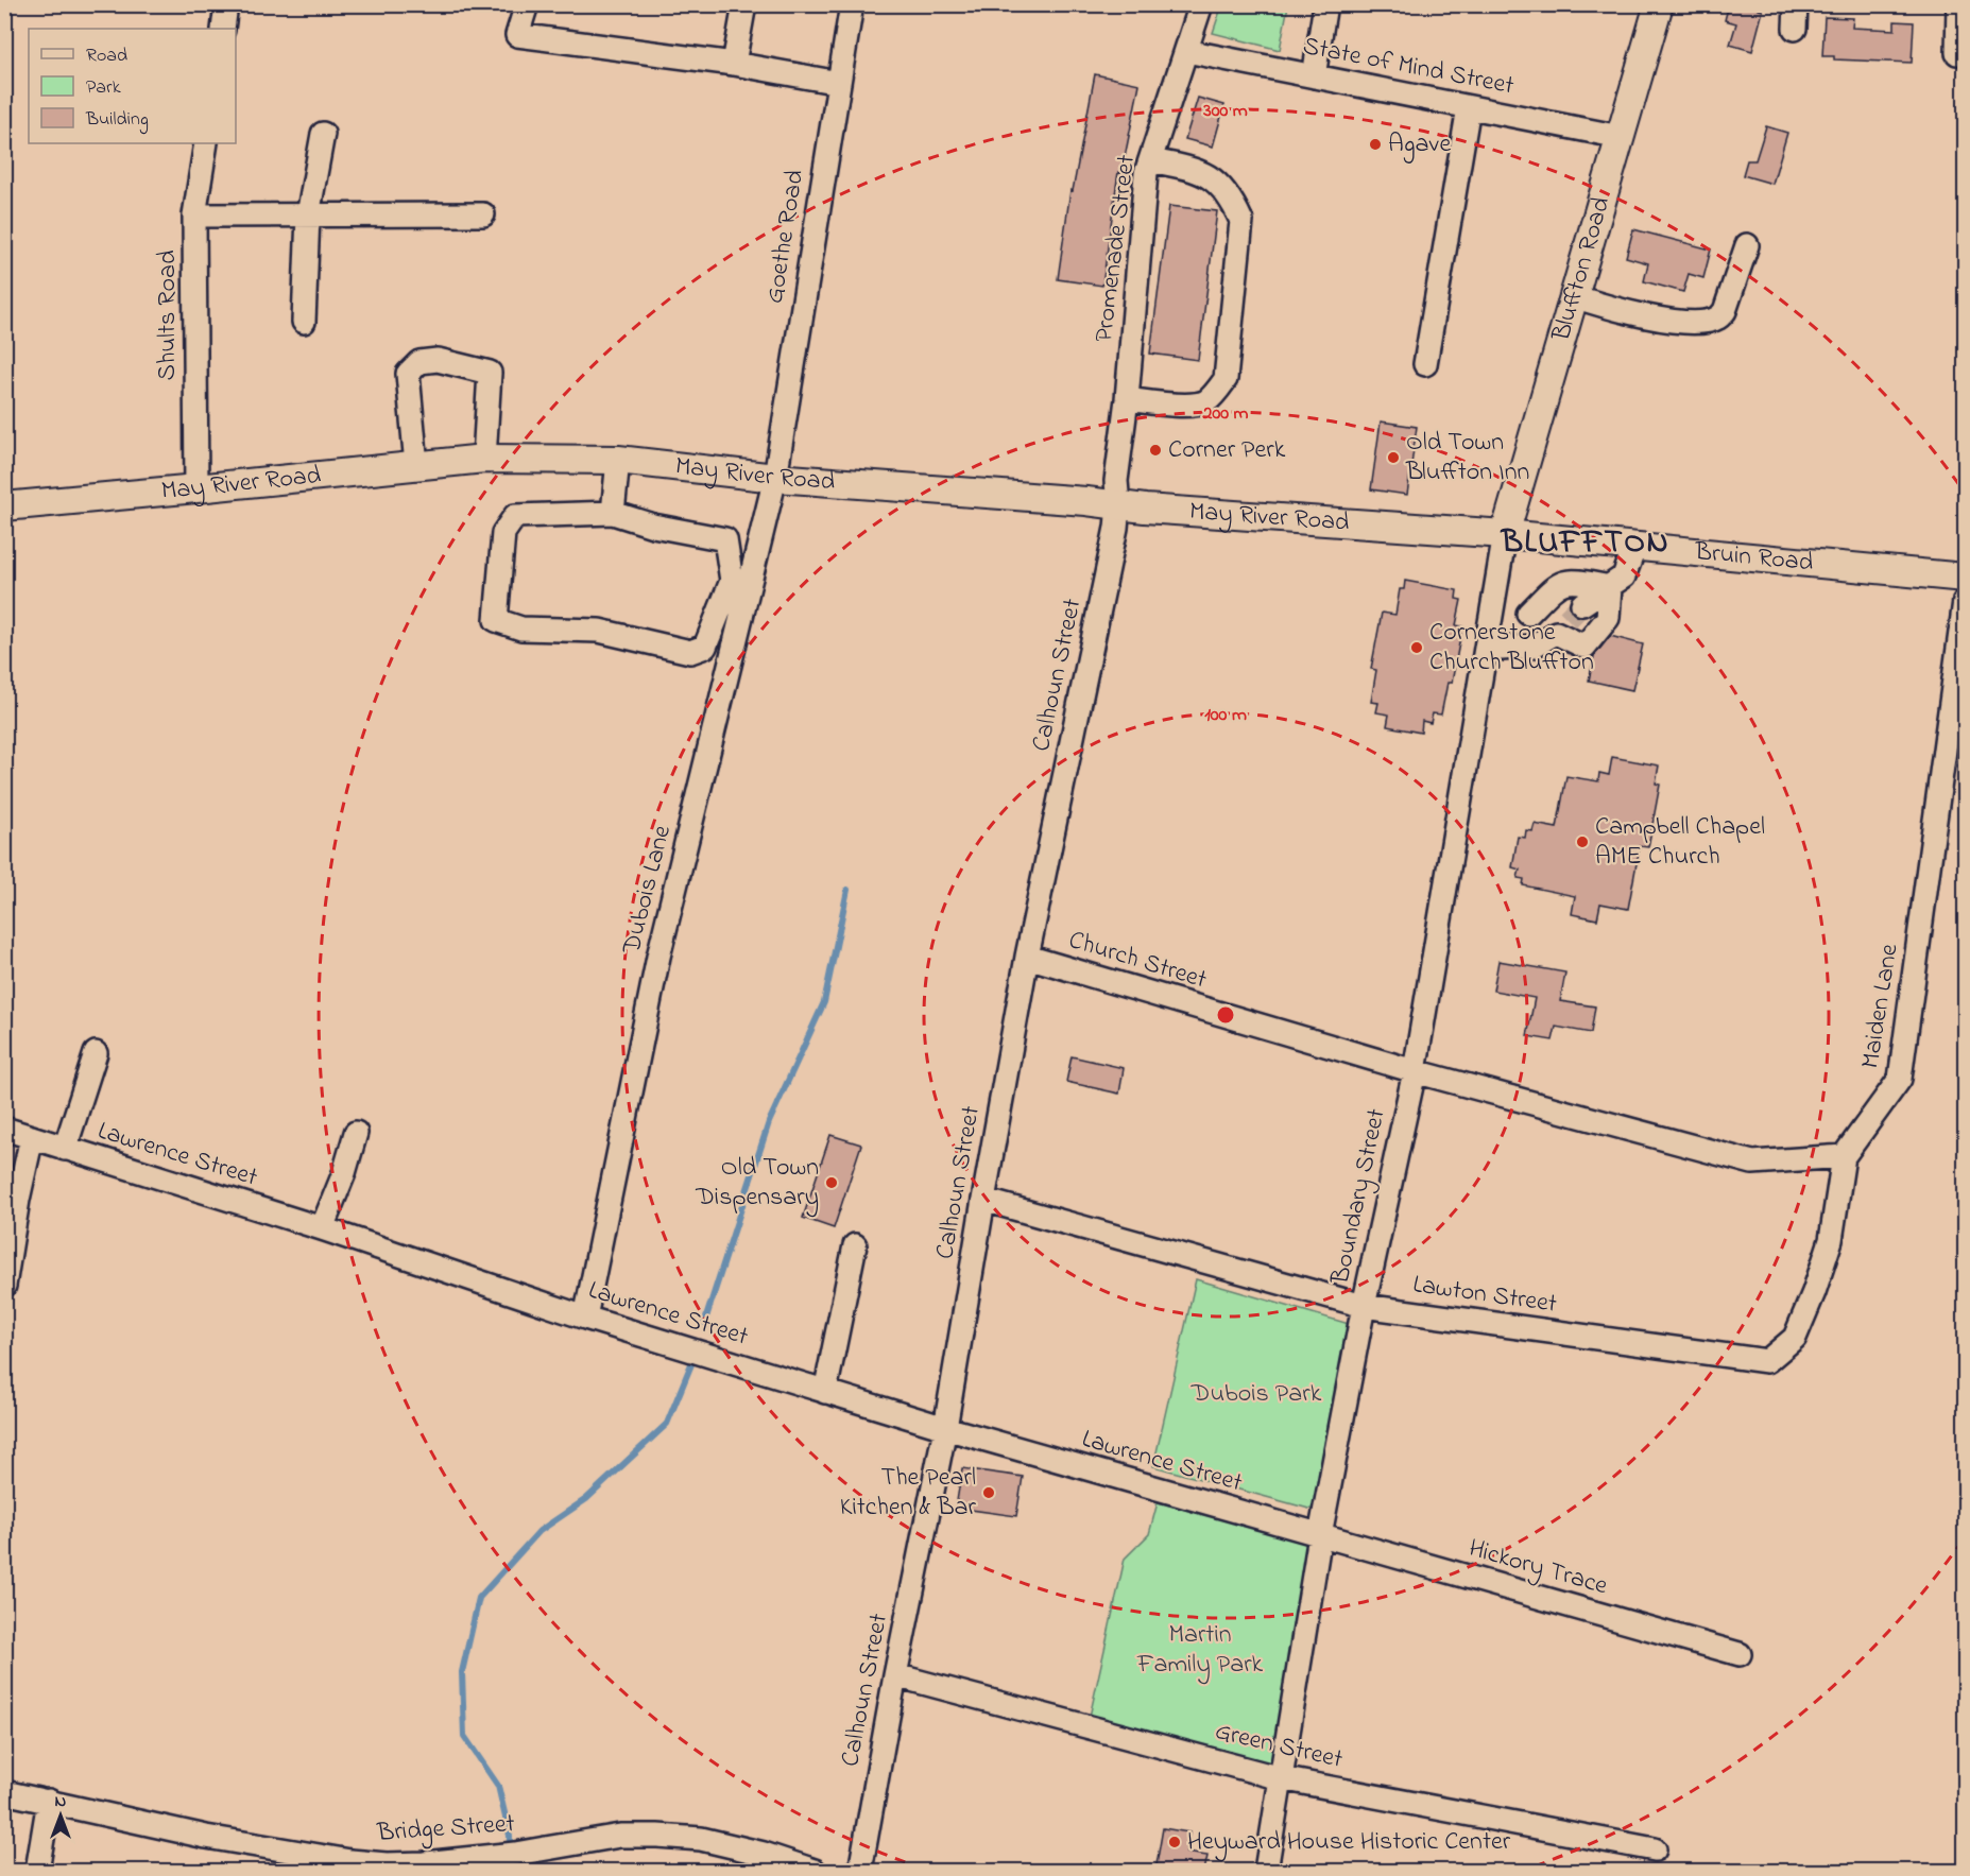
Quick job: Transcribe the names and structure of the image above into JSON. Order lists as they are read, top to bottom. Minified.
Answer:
{"streets":{"main road":["Bluffton Road","May River Road","Bruin Road"],"street":["State of Mind Street","Goethe Road","Promenade Street","Shults Road","Calhoun Street","Dubois Lane","Church Street","Maiden Lane","Lawrence Street","Boundary Street","Lawton Street","Hickory Trace","Green Street","Bridge Street"]},"crossings":[["State of Mind Street","Promenade Street"],["State of Mind Street","Bluffton Road"],["Goethe Road","May River Road"],["Goethe Road","Dubois Lane"],["Promenade Street","May River Road"],["Promenade Street","Calhoun Street"],["Bluffton Road","May River Road"],["Bluffton Road","Bruin Road"],["Bluffton Road","Boundary Street"],["Shults Road","May River Road"],["May River Road","Bruin Road"],["May River Road","Calhoun Street"],["May River Road","Dubois Lane"],["May River Road","Boundary Street"],["Bruin Road","Boundary Street"],["Calhoun Street","Church Street"],["Calhoun Street","Lawrence Street"],["Calhoun Street","Lawton Street"],["Calhoun Street","Green Street"],["Dubois Lane","Lawrence Street"],["Church Street","Boundary Street"],["Maiden Lane","Lawton Street"],["Lawrence Street","Boundary Street"],["Lawrence Street","Hickory Trace"],["Boundary Street","Lawton Street"],["Boundary Street","Hickory Trace"],["Boundary Street","Green Street"]],"districts":["BLUFFTON"],"parks":["Dubois Park","Martin Family Park"],"places":["Agave","Corner Perk","Old Town Bluffton Inn","Cornerstone Church Bluffton","Campbell Chapel AME Church","Old Town Dispensary","The Pearl Kitchen & Bar","Heyward House Historic Center"],"legend":["Road","Park","Building"],"north":"top","rings":["300 m","200 m","100 m"]}
